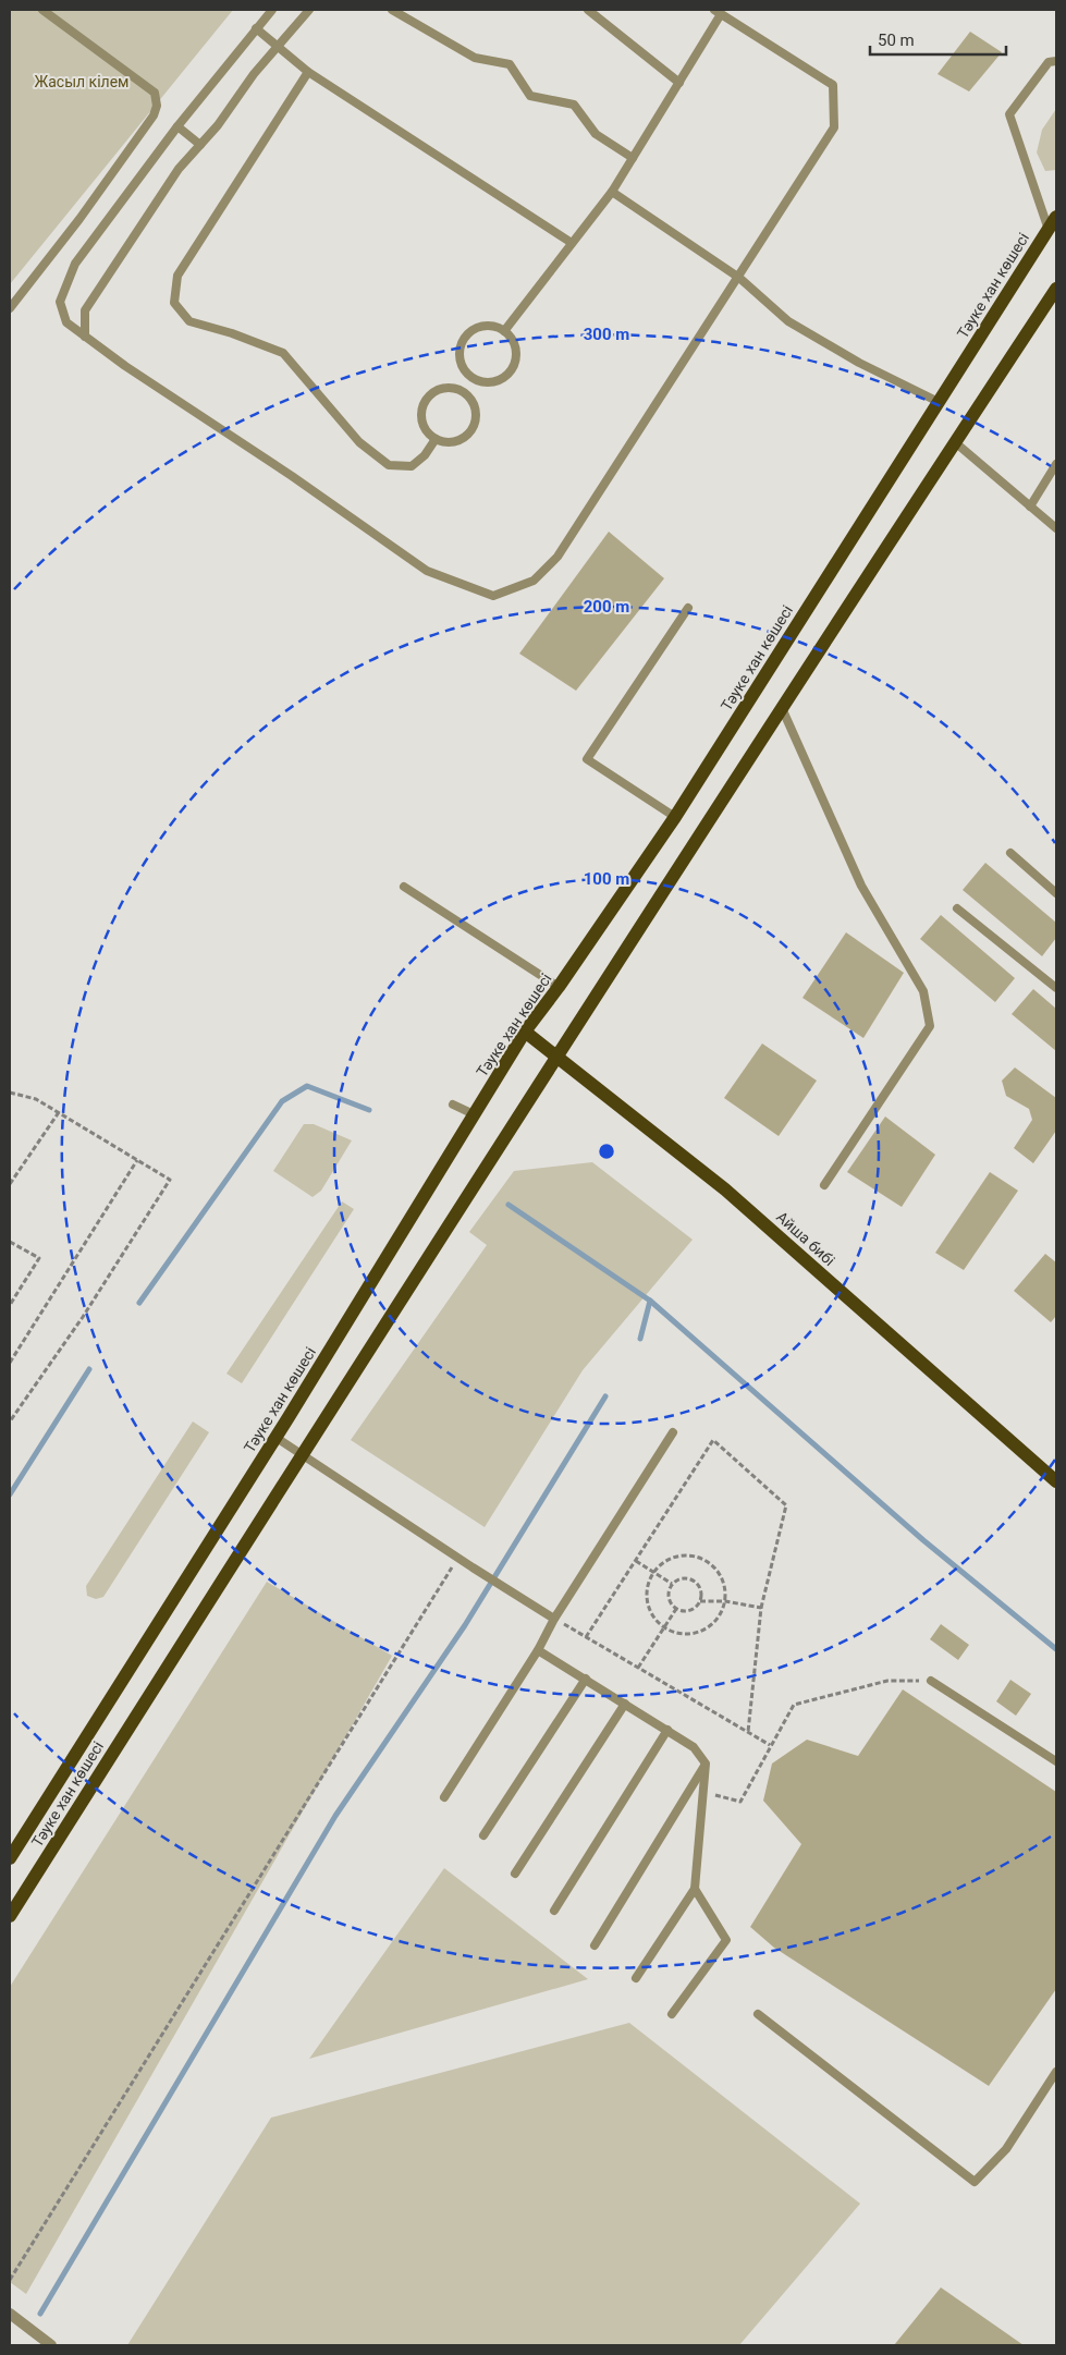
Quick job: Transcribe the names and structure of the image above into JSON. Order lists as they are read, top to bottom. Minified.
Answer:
{"streets":{"main road":["Тәуке хан көшесі","Айша бибі"]},"crossings":[["Тәуке хан көшесі","Айша бибі"]],"parks":["Жасыл кілем"],"scale_bar":"50 m","rings":["300 m","200 m","100 m"]}
